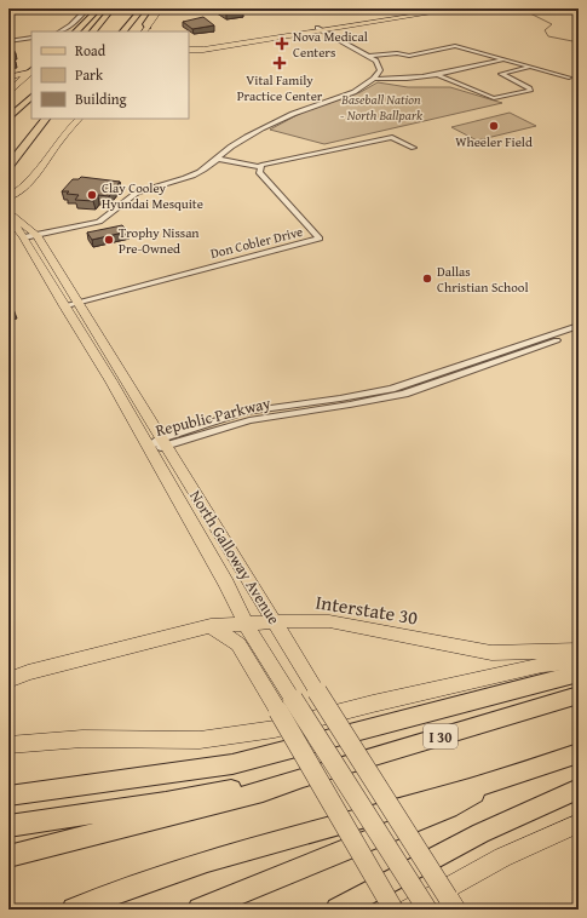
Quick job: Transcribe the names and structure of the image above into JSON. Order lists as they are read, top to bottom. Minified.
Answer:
{"streets":{"highway":["I 30"],"main road":["North Galloway Avenue","Interstate 30"],"street":["Don Cobler Drive","Republic Parkway"]},"crossings":[["Don Cobler Drive","North Galloway Avenue"],["Republic Parkway","North Galloway Avenue"],["North Galloway Avenue","Interstate 30"]],"parks":["Baseball Nation - North Ballpark"],"places":{"health":["Nova Medical Centers","Vital Family Practice Center"],"other":["Wheeler Field","Clay Cooley Hyundai Mesquite","Trophy Nissan Pre-Owned","Dallas Christian School"]},"legend":["Road","Park","Building"]}
